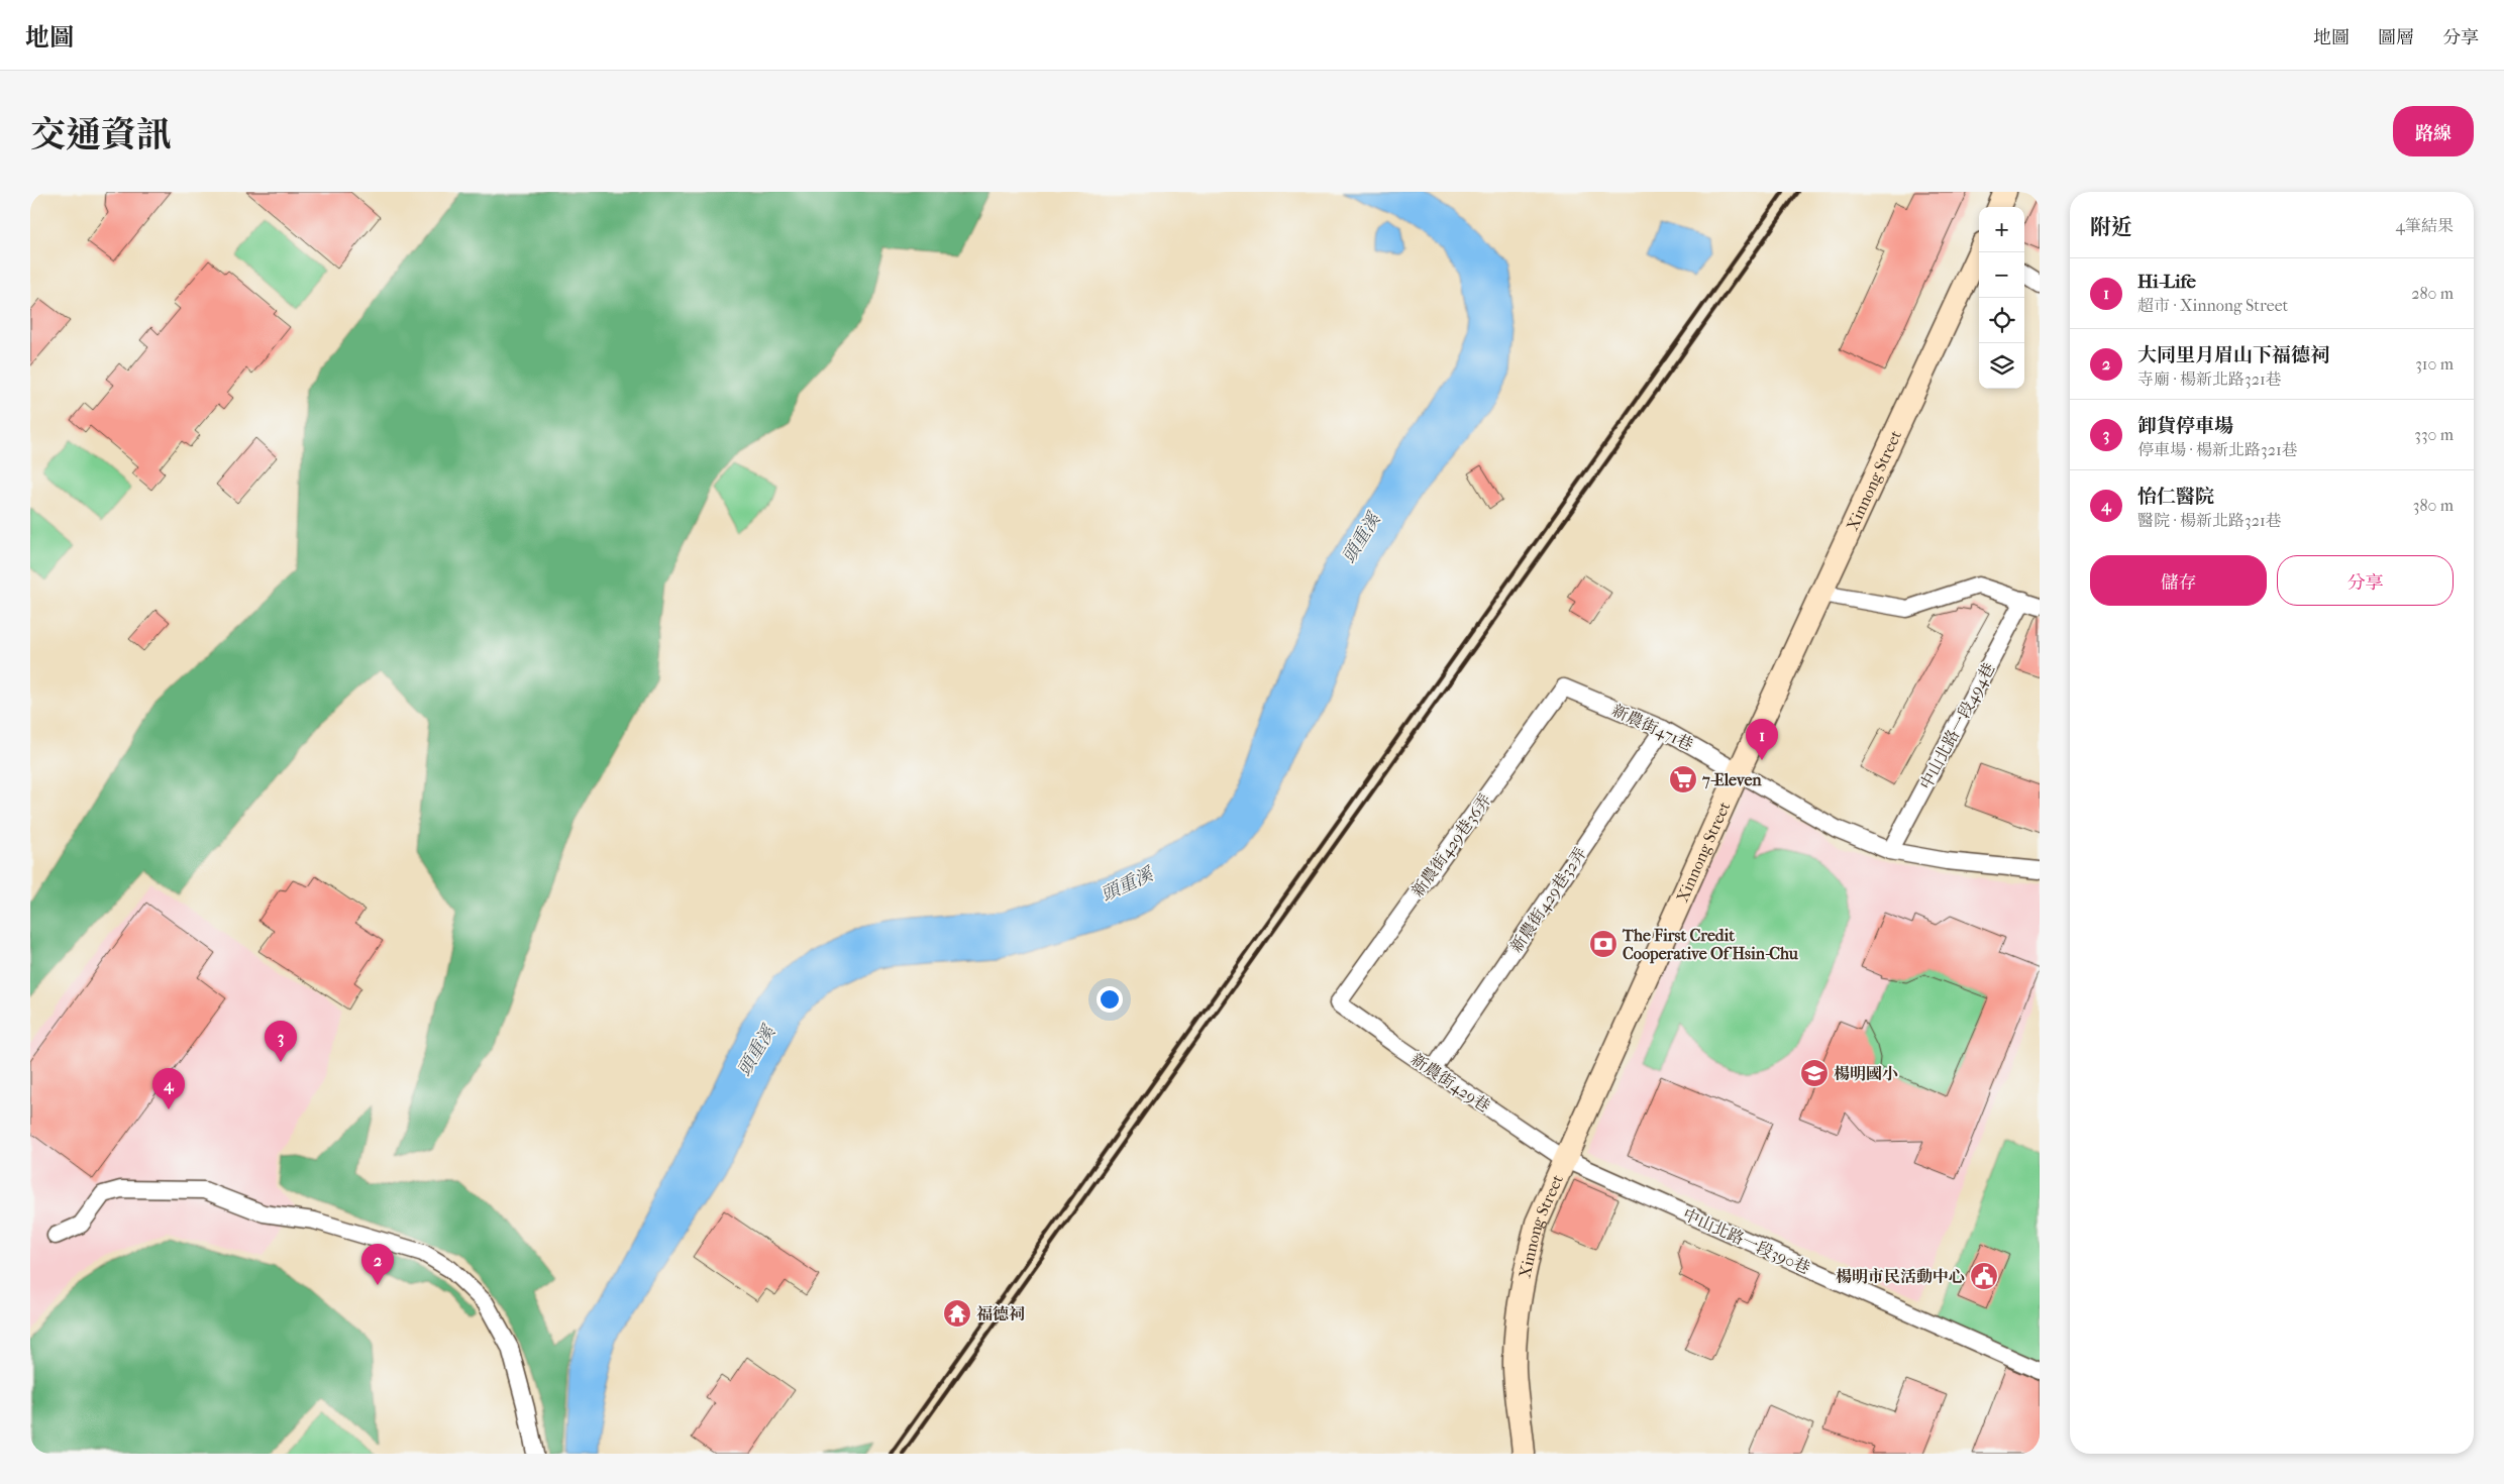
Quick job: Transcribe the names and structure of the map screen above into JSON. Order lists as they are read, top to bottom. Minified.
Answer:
{"streets":{"street":["Xinnong Street","中山北路一段494巷","新農街471巷","新農街429巷36弄","新農街429巷32弄","新農街429巷","中山北路一段390巷"]},"crossings":[["Xinnong Street","新農街471巷"],["Xinnong Street","新農街429巷"],["Xinnong Street","中山北路一段390巷"],["新農街471巷","新農街429巷36弄"],["新農街471巷","新農街429巷32弄"],["新農街429巷36弄","新農街429巷"],["新農街429巷32弄","新農街429巷"],["新農街429巷","中山北路一段390巷"]],"water":["頭重溪"],"places":{"supermarket":["7-Eleven"],"bank":["The First Credit Cooperative Of Hsin-Chu"],"school or university":["楊明國小"],"public building":["楊明市民活動中心"],"temple":["福德祠"]},"page":{"header":"地圖","nav":["地圖","圖層","分享"],"title":"交通資訊","buttons":["路線",["儲存","分享"]],"heading":["附近","4筆結果"],"map_buttons":["+","−"],"list":[{"mark":"1","name":"Hi-Life","note":"超市 · Xinnong Street","value":"280 m"},{"mark":"2","name":"大同里月眉山下福德祠","note":"寺廟 · 楊新北路321巷","value":"310 m"},{"mark":"3","name":"卸貨停車場","note":"停車場 · 楊新北路321巷","value":"330 m"},{"mark":"4","name":"怡仁醫院","note":"醫院 · 楊新北路321巷","value":"380 m"}],"pins":["1","3","4","2"]}}
